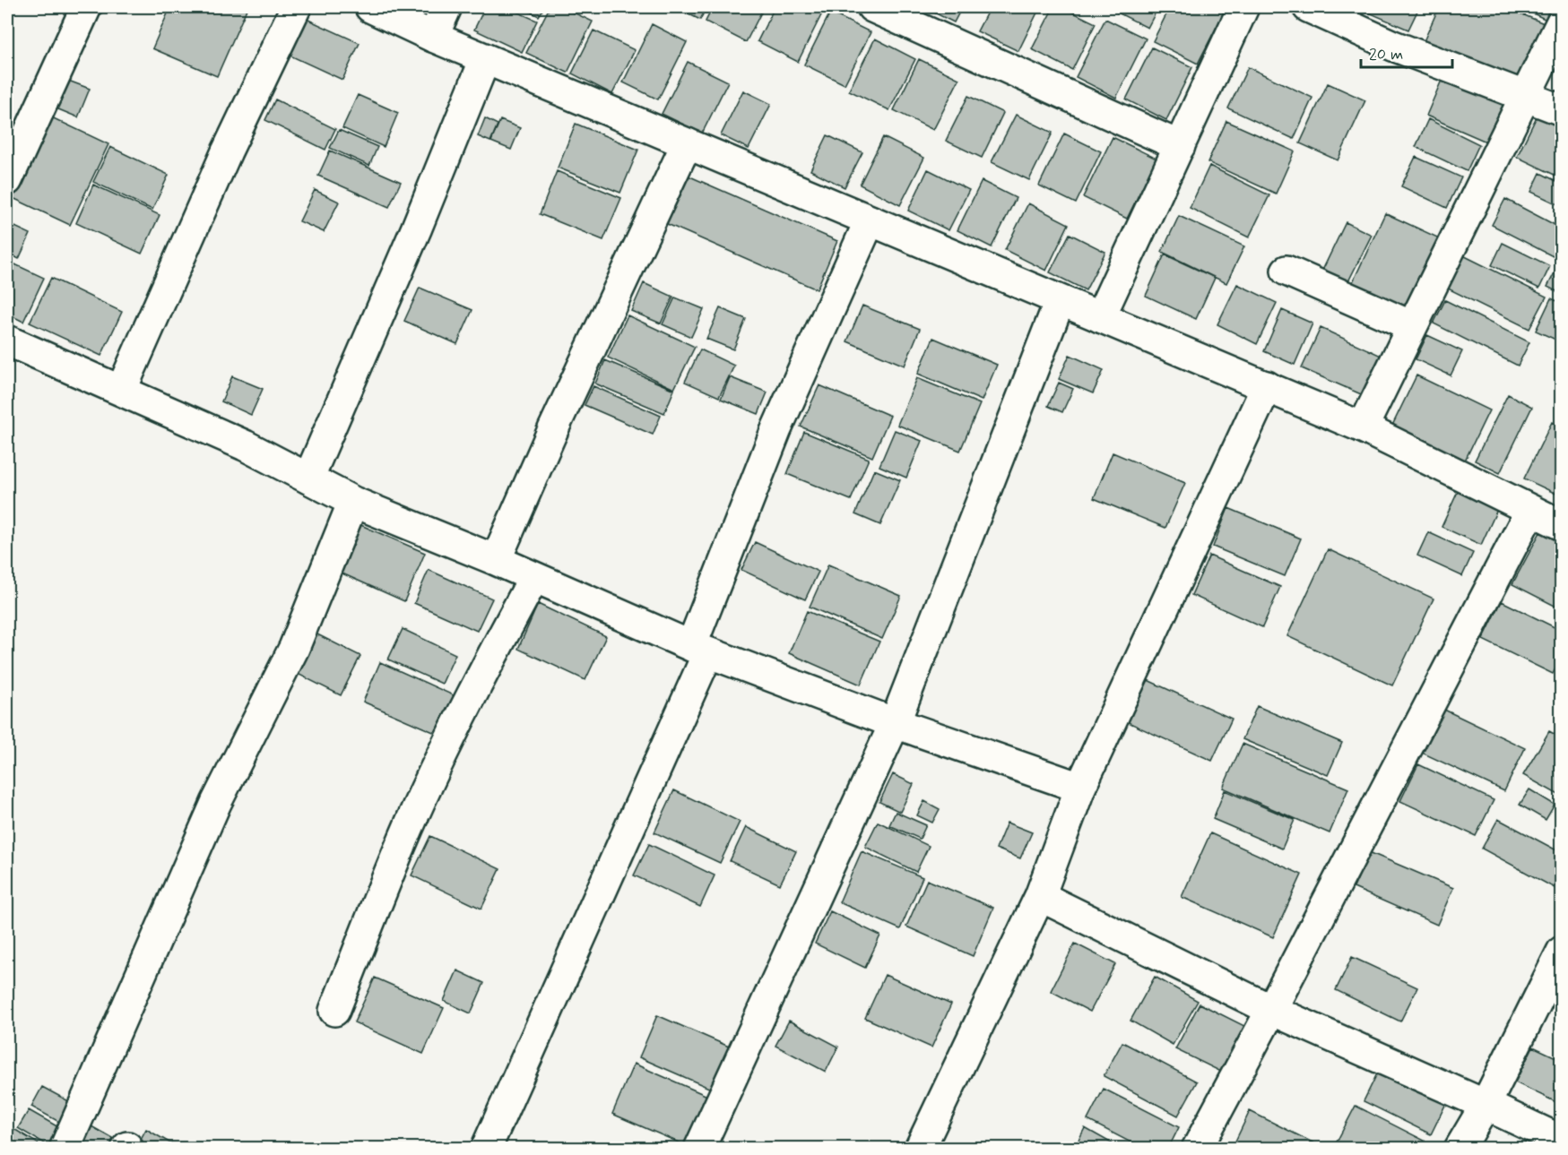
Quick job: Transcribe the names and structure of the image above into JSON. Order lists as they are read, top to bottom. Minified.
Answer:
{"scale_bar":"20 m"}
